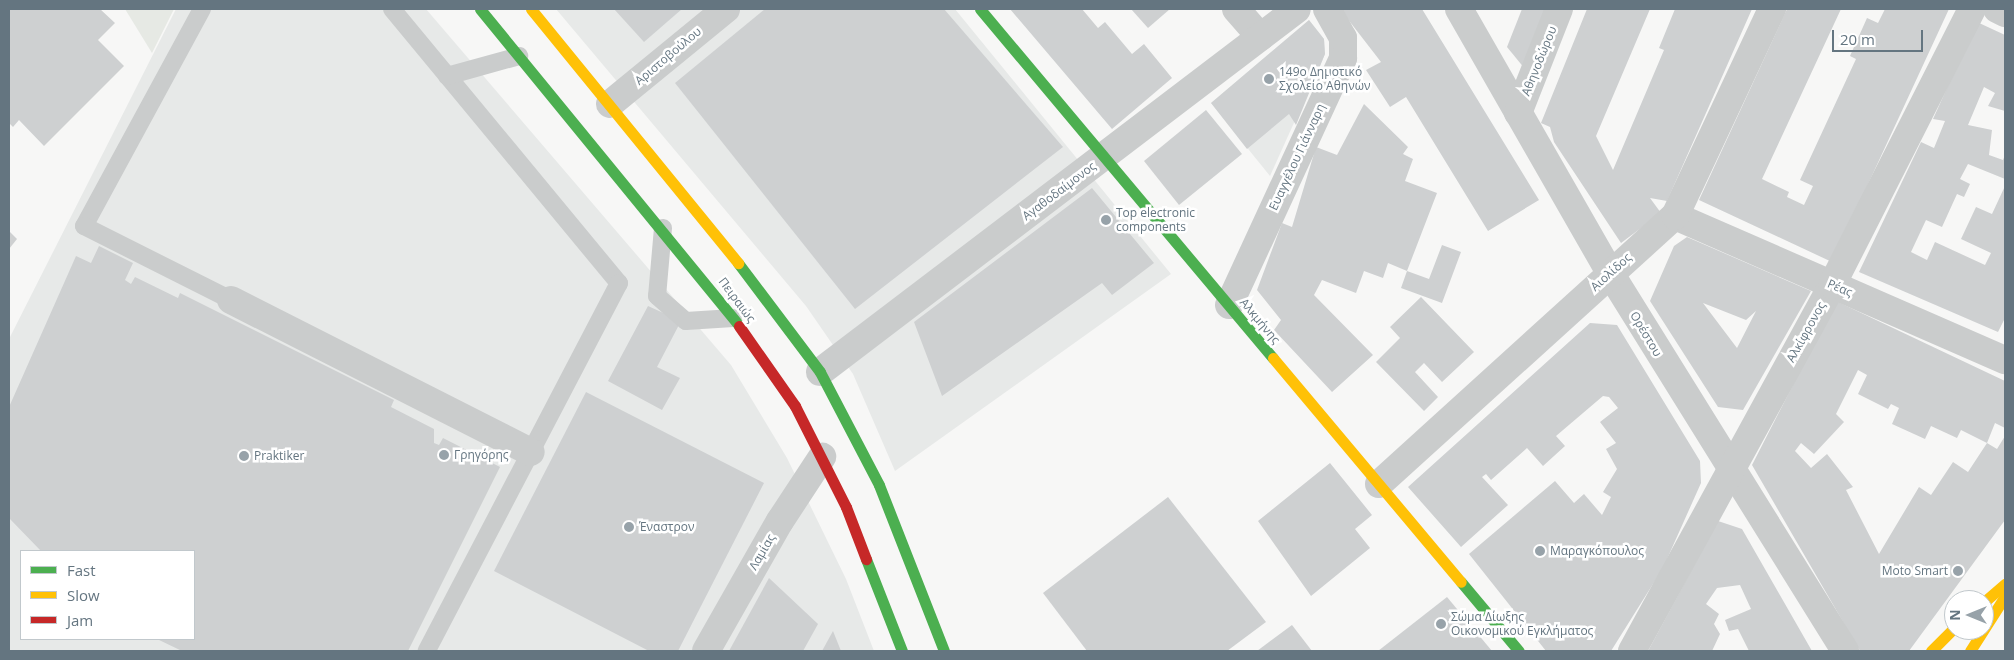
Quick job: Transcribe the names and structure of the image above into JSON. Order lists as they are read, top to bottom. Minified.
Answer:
{"streets":{"main road":["Πειραιώς","Αλκμήνης"],"street":["Αριστοβούλου","Αθηνοδώρου","Ευαγγέλου Γιάνναρη","Αγαθοδαίμονος","Αιολίδος","Ρέας","Αλκίφρονος","Ορέστου","Λαμίας"]},"crossings":[["Αριστοβούλου","Πειραιώς"],["Αθηνοδώρου","Ορέστου"],["Ευαγγέλου Γιάνναρη","Αλκμήνης"],["Αγαθοδαίμονος","Πειραιώς"],["Αγαθοδαίμονος","Αλκμήνης"],["Αιολίδος","Ρέας"],["Αιολίδος","Αλκμήνης"],["Αιολίδος","Ορέστου"],["Ρέας","Αλκίφρονος"],["Πειραιώς","Λαμίας"],["Αλκίφρονος","Ορέστου"]],"places":["149ο Δημοτικό Σχολείο Αθηνών","Top electronic components","Γρηγόρης","Praktiker","Έναστρον","Μαραγκόπουλος","Moto Smart","Σώμα Δίωξης Οικονομικού Εγκλήματος"],"legend":["Fast","Slow","Jam"],"scale_bar":"20 m","north":"left"}
